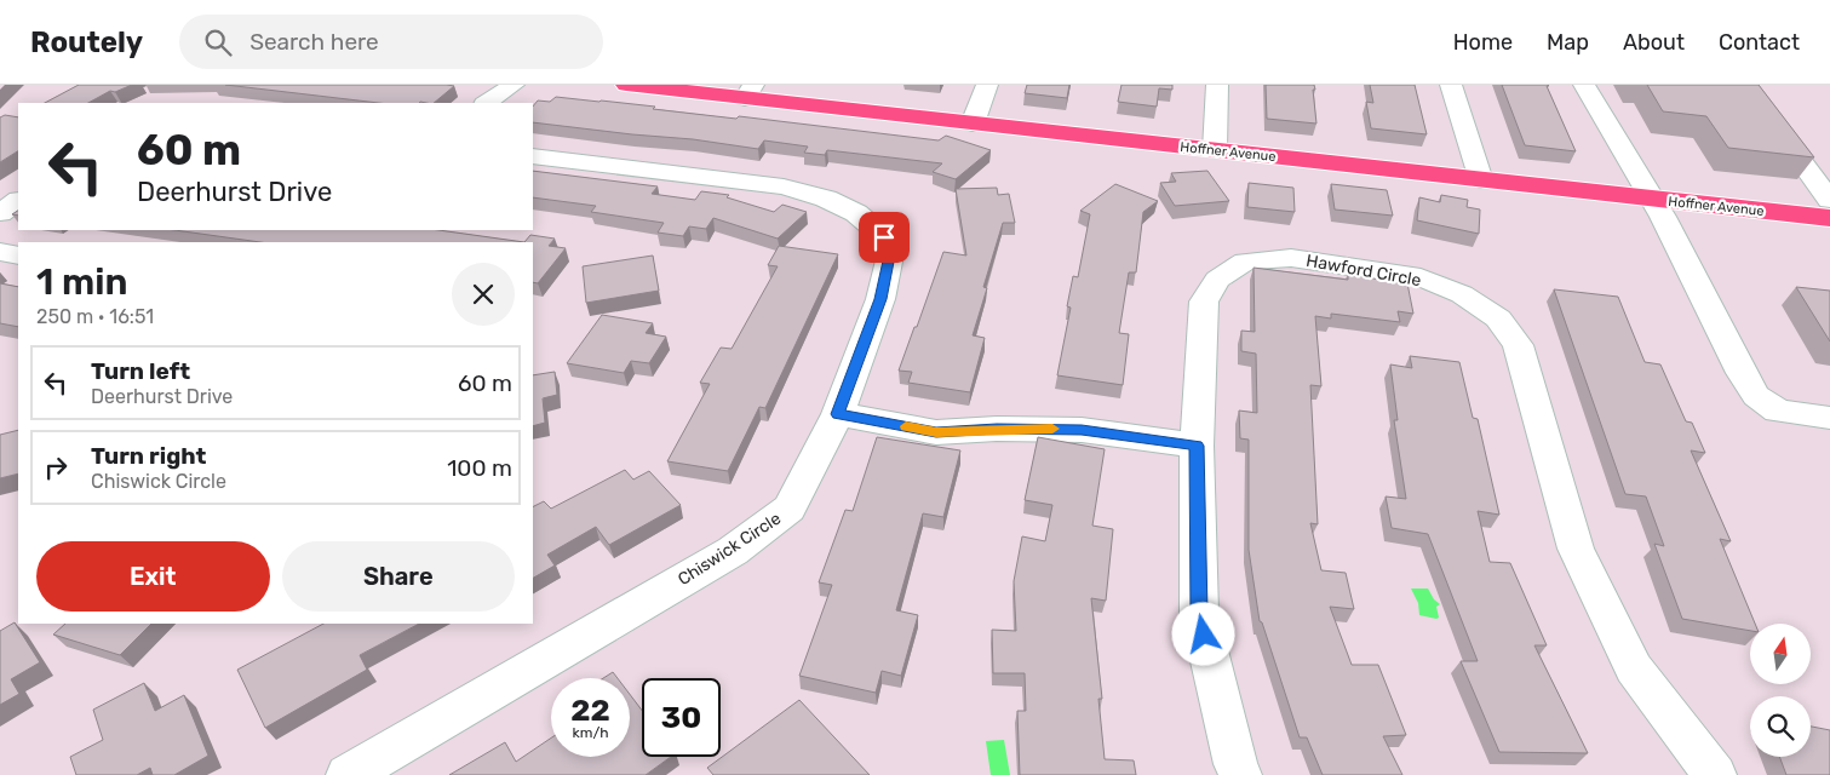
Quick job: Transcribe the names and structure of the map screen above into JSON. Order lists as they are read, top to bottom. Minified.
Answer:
{"streets":{"main road":["Hoffner Avenue"],"street":["Hawford Circle","Chiswick Circle"]},"north":"top","page":{"header":"Routely","search":"Search here","nav":["Home","Map","About","Contact"],"turn":["60 m","Deerhurst Drive"],"heading":["1 min","250 m · 16:51"],"list":[{"name":"Turn left","note":"Deerhurst Drive","value":"60 m"},{"name":"Turn right","note":"Chiswick Circle","value":"100 m"}],"buttons":["Exit","Share"],"speed":"22 km/h","limit":"30"}}
